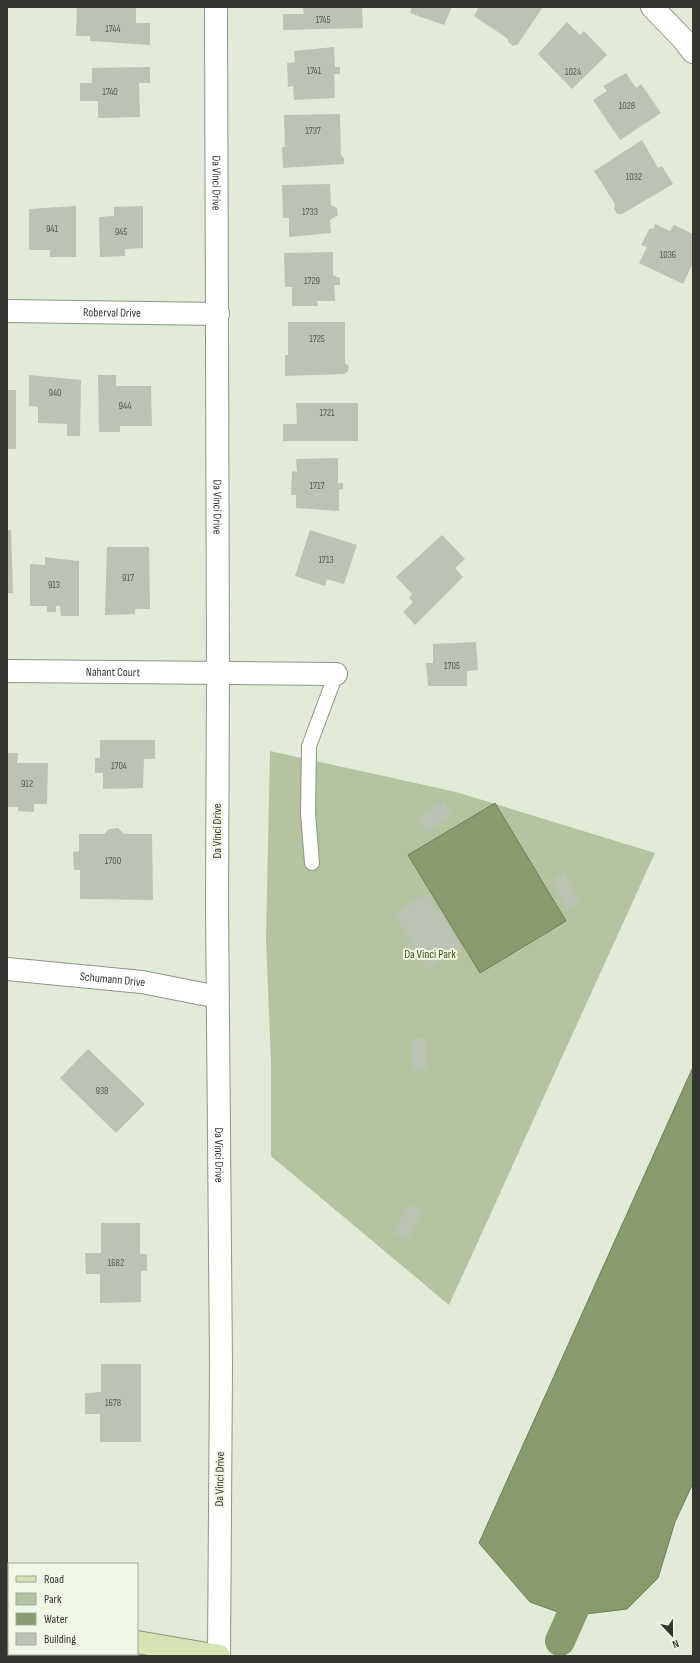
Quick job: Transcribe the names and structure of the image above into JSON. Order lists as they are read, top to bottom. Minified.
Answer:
{"streets":{"street":["Da Vinci Drive","Roberval Drive","Nahant Court","Schumann Drive"]},"crossings":[["Da Vinci Drive","Roberval Drive"],["Da Vinci Drive","Nahant Court"],["Da Vinci Drive","Schumann Drive"]],"parks":["Da Vinci Park"],"house_numbers":["1745","1744","1741","1024","1740","1028","1737","1032","1733","941","945","1036","1729","1725","940","944","1721","1717","1713","917","913","1705","1704","912","1700","938","1682","1678"],"legend":["Road","Park","Water","Building"],"north":"bottom"}
